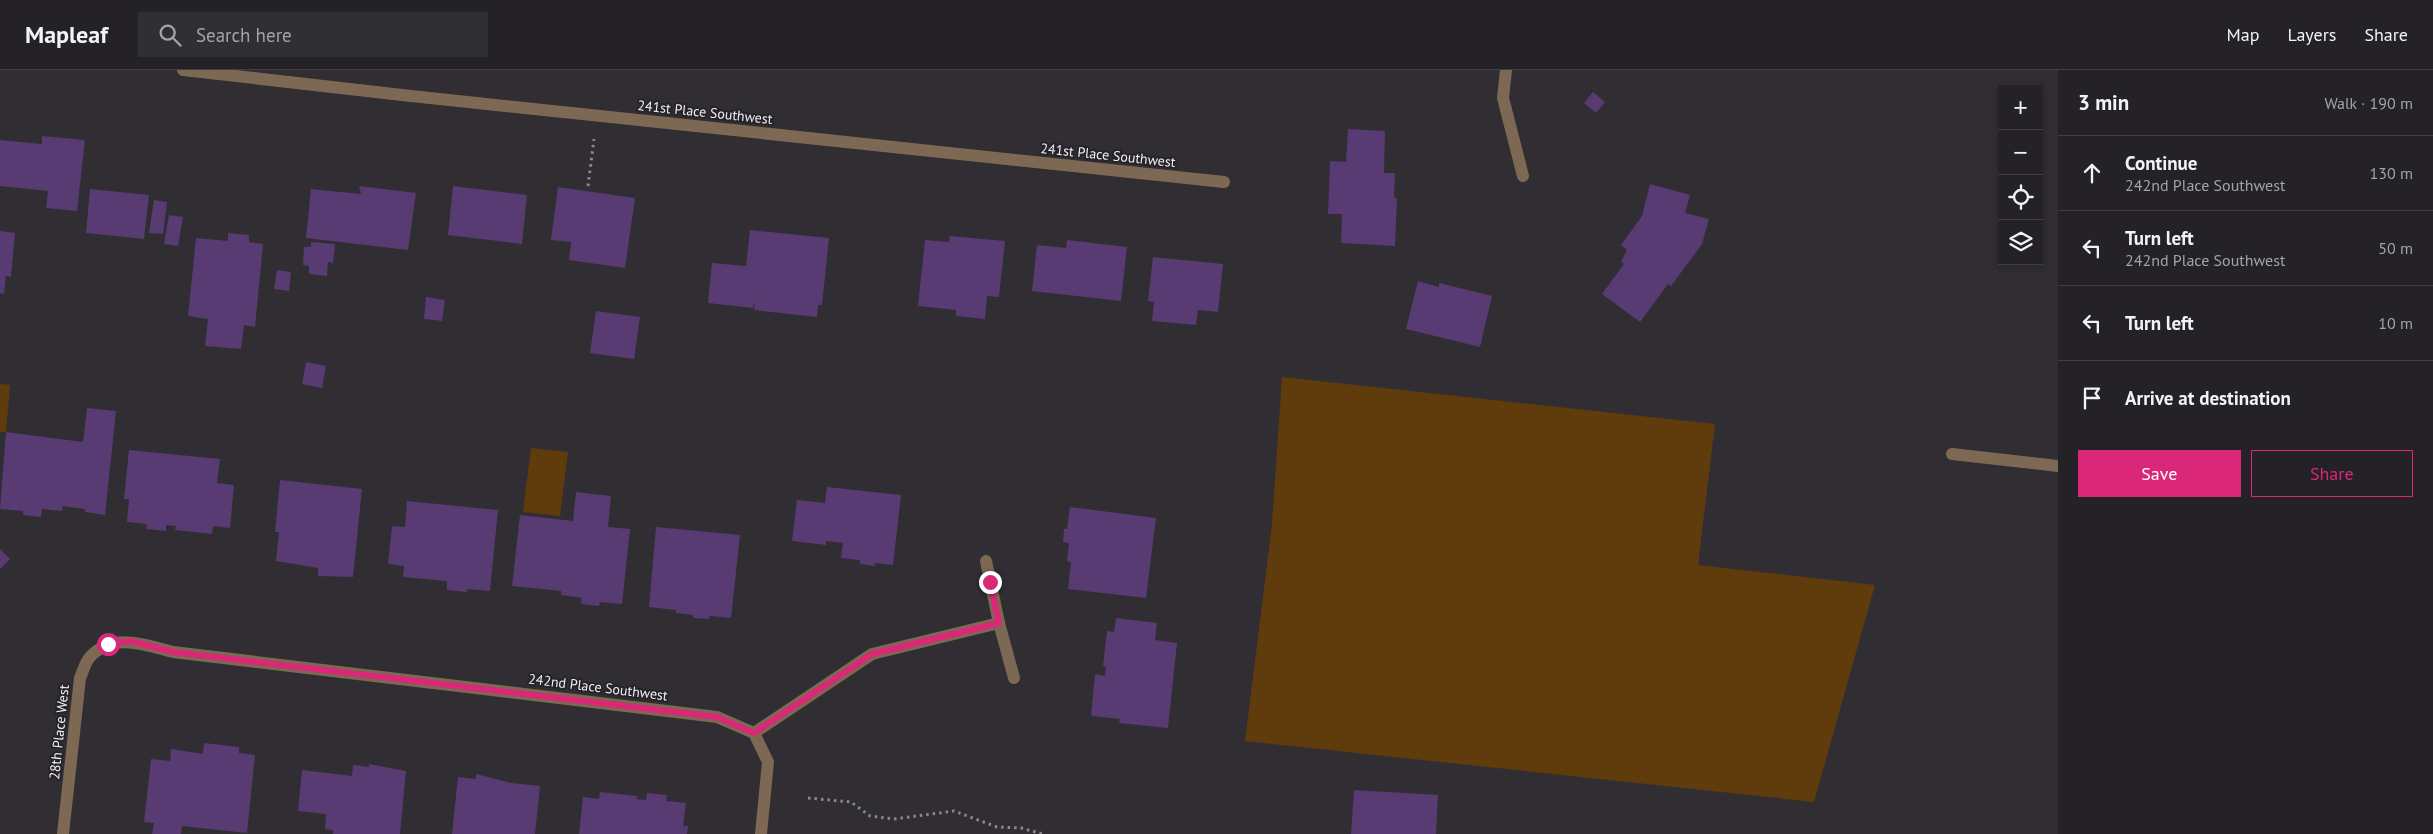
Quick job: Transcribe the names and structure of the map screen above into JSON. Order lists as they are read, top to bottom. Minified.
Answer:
{"streets":{"street":["241st Place Southwest","242nd Place Southwest","28th Place West"]},"crossings":[["242nd Place Southwest","28th Place West"]],"page":{"header":"Mapleaf","search":"Search here","nav":["Map","Layers","Share"],"heading":["3 min","Walk · 190 m"],"map_buttons":["+","−"],"list":[["Continue","242nd Place Southwest","130 m"],["Turn left","242nd Place Southwest","50 m"],["Turn left","10 m"],"Arrive at destination"],"buttons":["Save","Share"]}}
